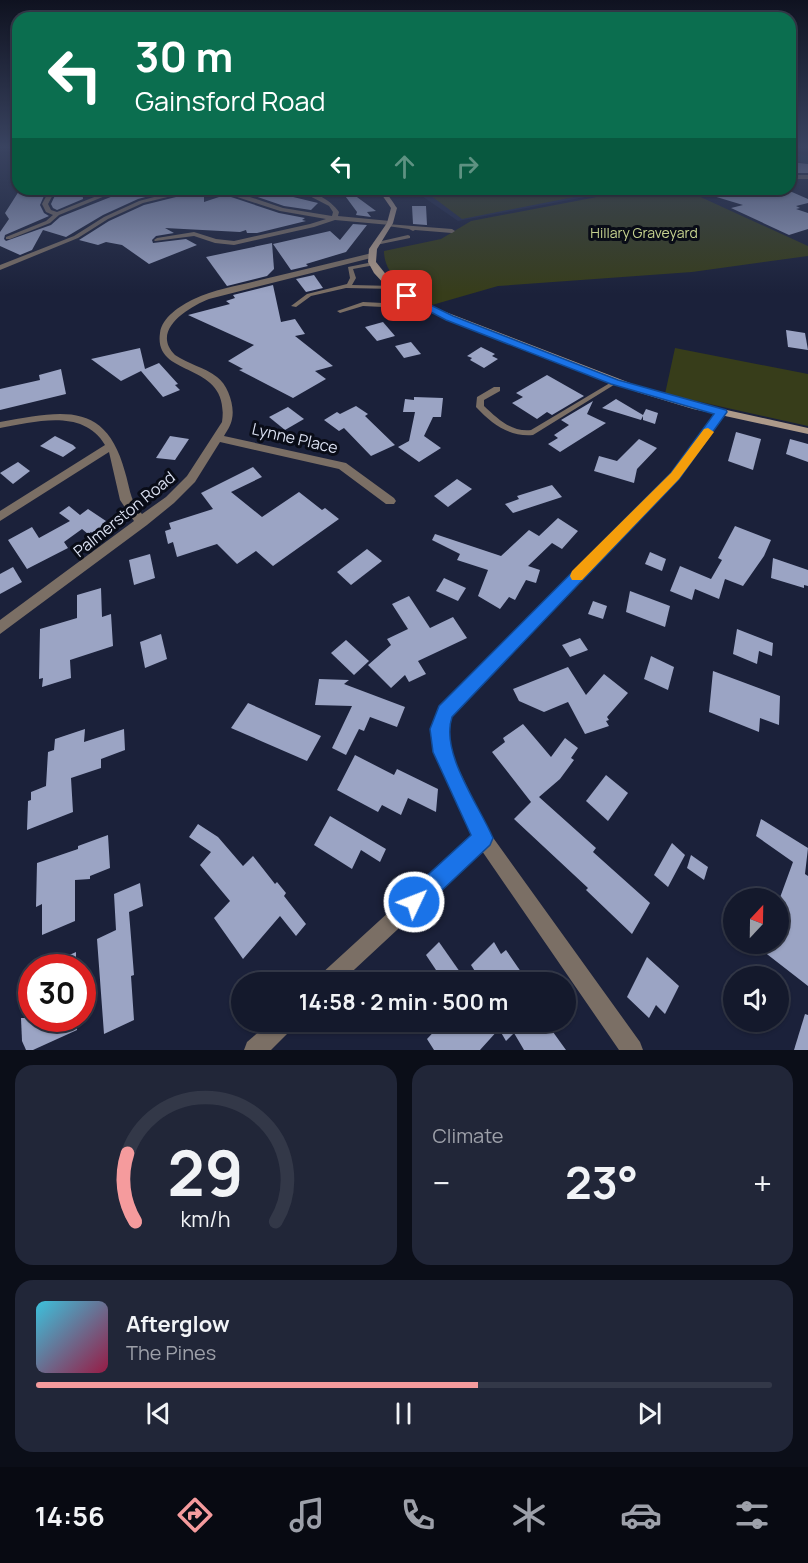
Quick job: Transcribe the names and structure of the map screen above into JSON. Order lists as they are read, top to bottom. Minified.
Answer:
{"streets":{"street":["Lynne Place","Palmerston Road"]},"crossings":[["Lynne Place","Palmerston Road"]],"parks":["Hillary Graveyard"],"north":"top","page":{"turn":["30 m","Gainsford Road"],"limit":"30","trip":"14:58 · 2 min · 500 m","tile":"Climate","heat":["−","23°","+"],"song":["Afterglow","The Pines"],"tabs":"14:56","gauge":["29","km/h"]}}
